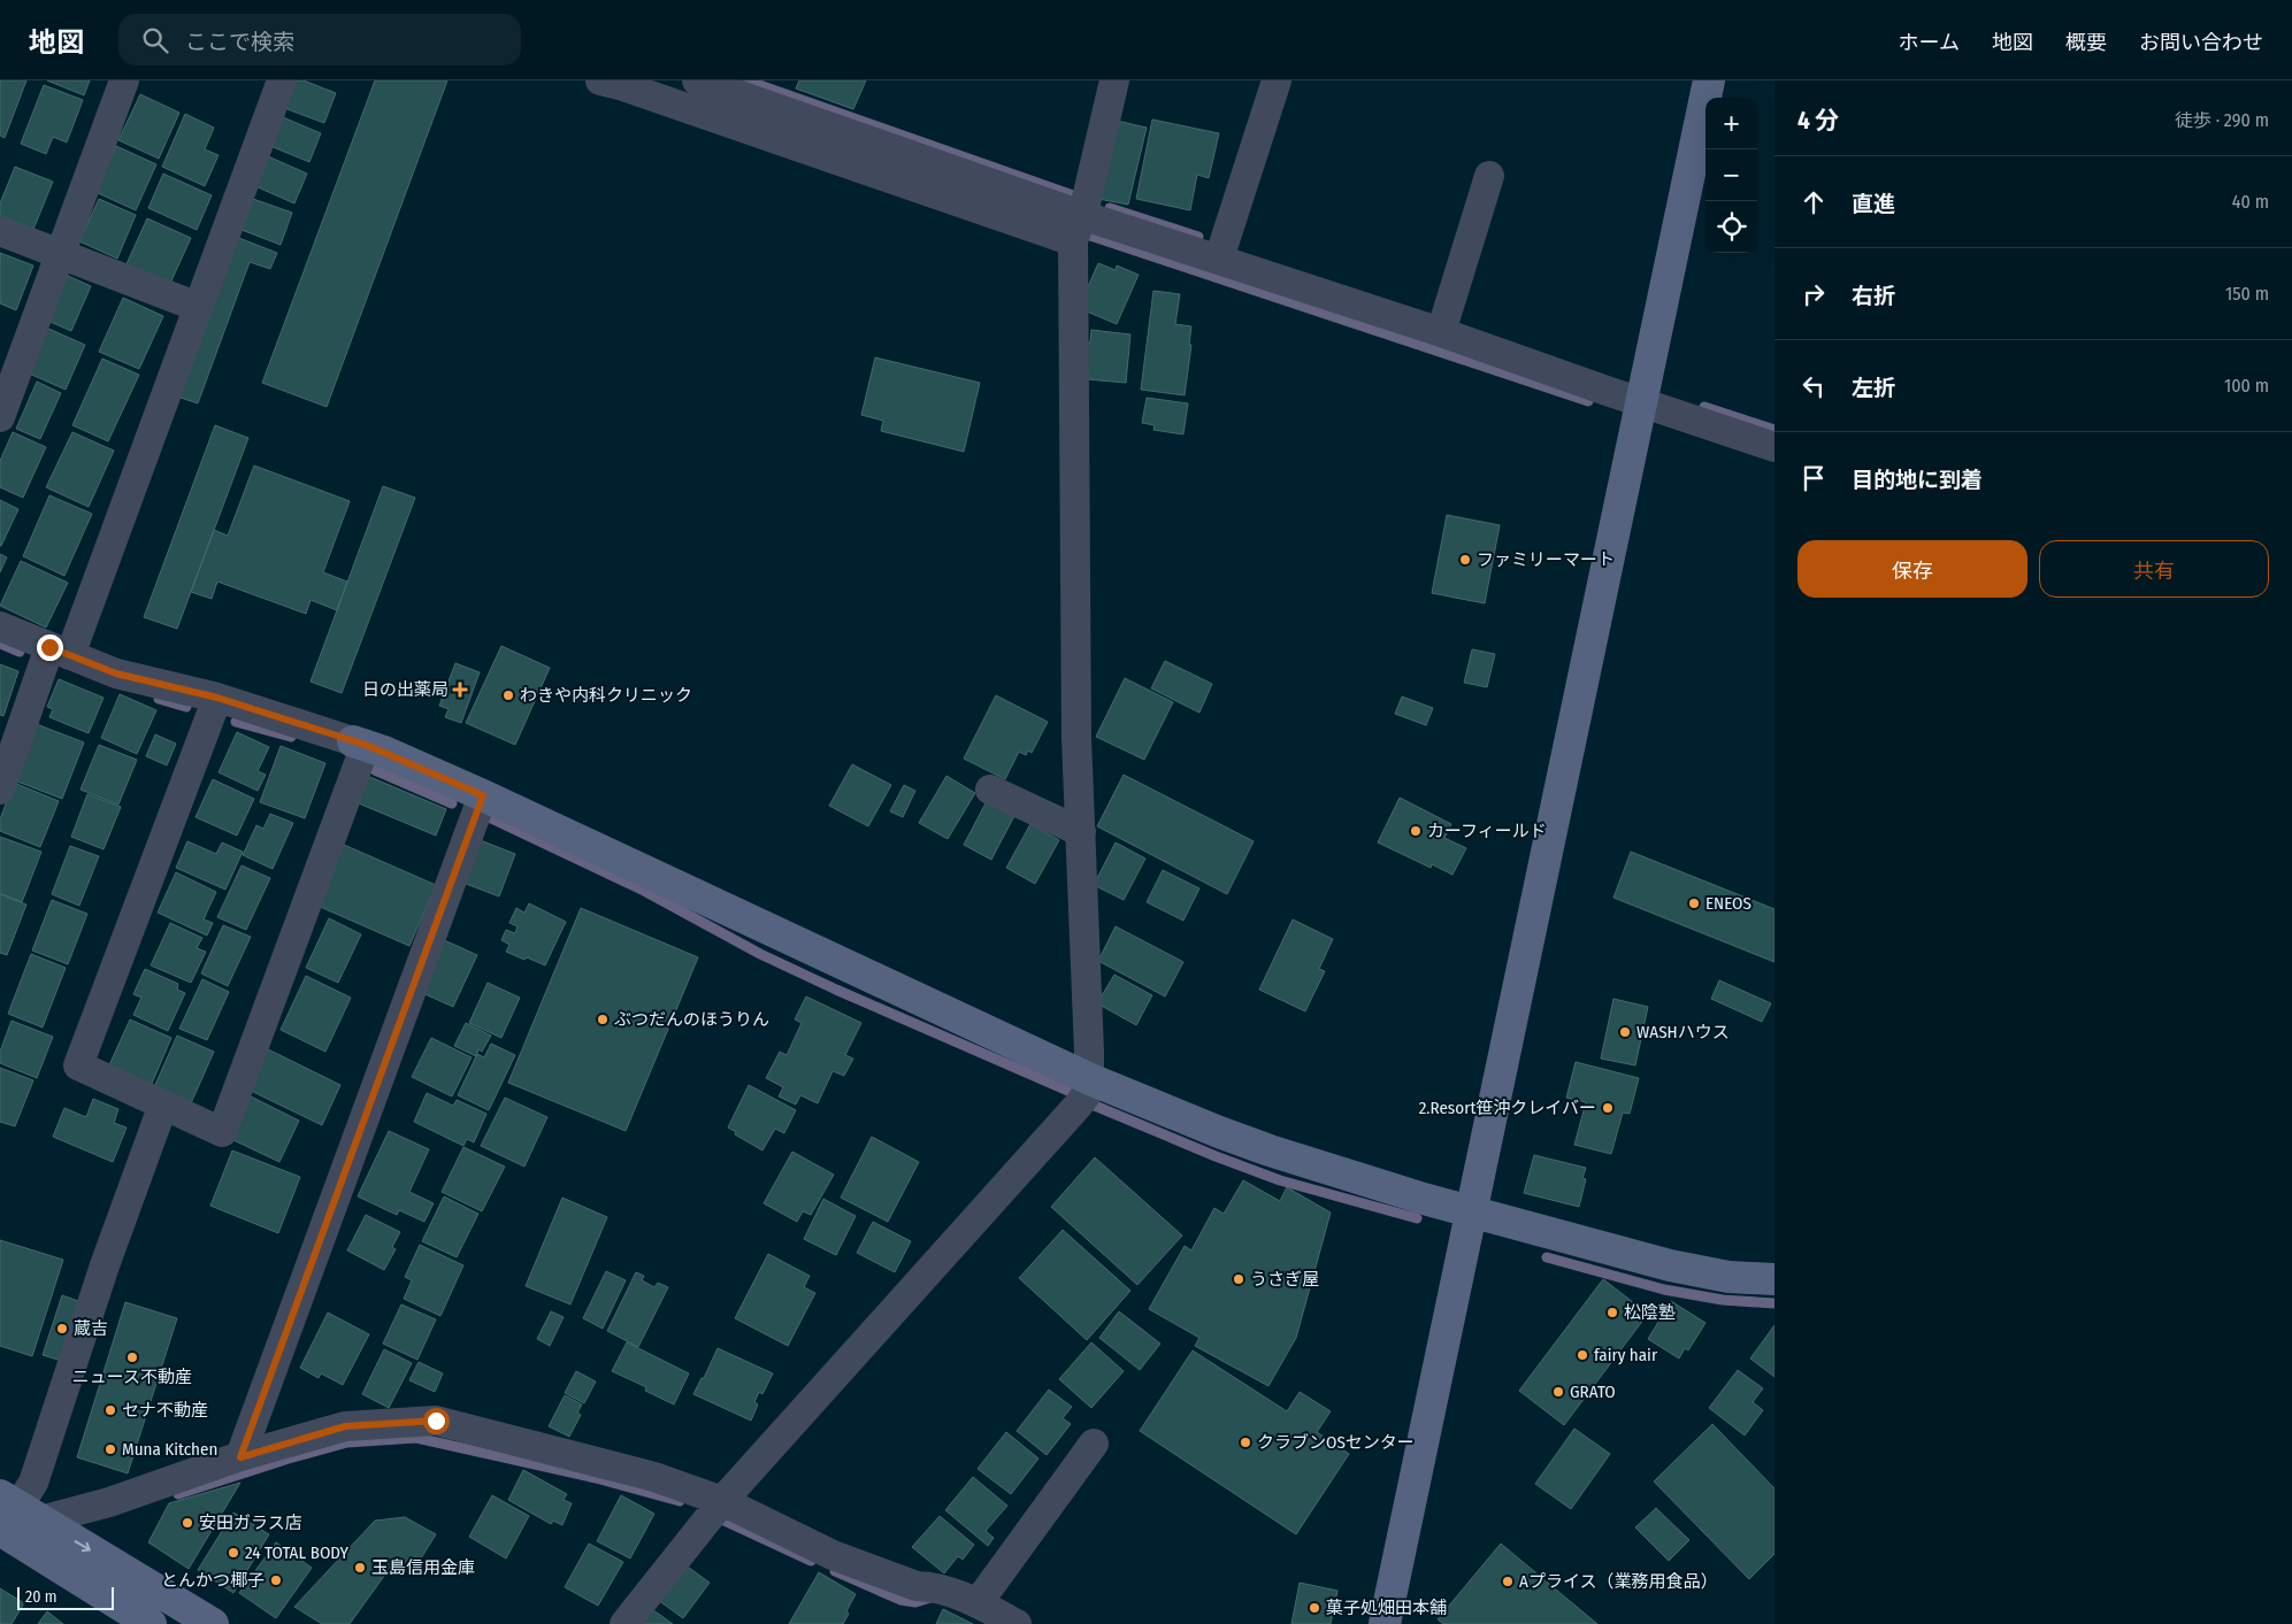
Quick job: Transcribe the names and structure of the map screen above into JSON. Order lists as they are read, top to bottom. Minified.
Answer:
{"places":{"other":["ファミリーマート","わきや内科クリニック","カーフィールド","ENEOS","ぶつだんのほうりん","WASHハウス","2.Resort笹沖クレイバー","うさぎ屋","松陰塾","蔵吉","fairy hair","ニュース不動産","GRATO","セナ不動産","クラブンOSセンター","Muna Kitchen","安田ガラス店","24 TOTAL BODY","玉島信用金庫","とんかつ椰子","Aプライス（業務用食品）","菓子処畑田本舗"],"health":["日の出薬局"]},"scale_bar":"20 m","page":{"header":"地図","search":"ここで検索","nav":["ホーム","地図","概要","お問い合わせ"],"heading":["4 分","徒歩 · 290 m"],"map_buttons":["+","−"],"list":[["直進","40 m"],["右折","150 m"],["左折","100 m"],"目的地に到着"],"buttons":["保存","共有"],"scale":"20 m"}}
